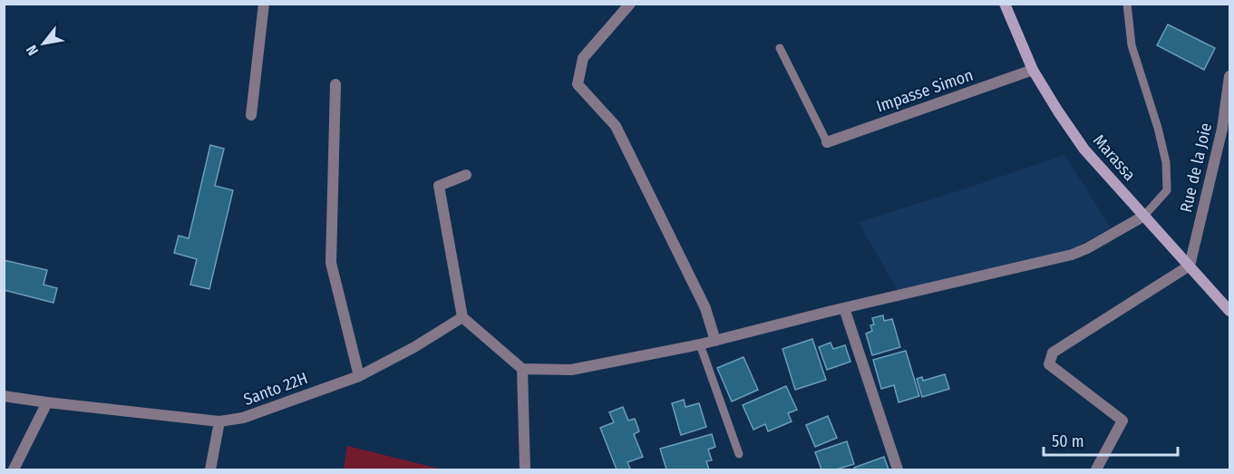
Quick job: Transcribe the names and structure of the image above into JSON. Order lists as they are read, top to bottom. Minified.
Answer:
{"streets":{"main road":["Marassa"],"street":["Impasse Simon","Rue de la Joie","Santo 22H"]},"crossings":[["Impasse Simon","Marassa"],["Marassa","Rue de la Joie"]],"scale_bar":"50 m","north":"bottom left"}
